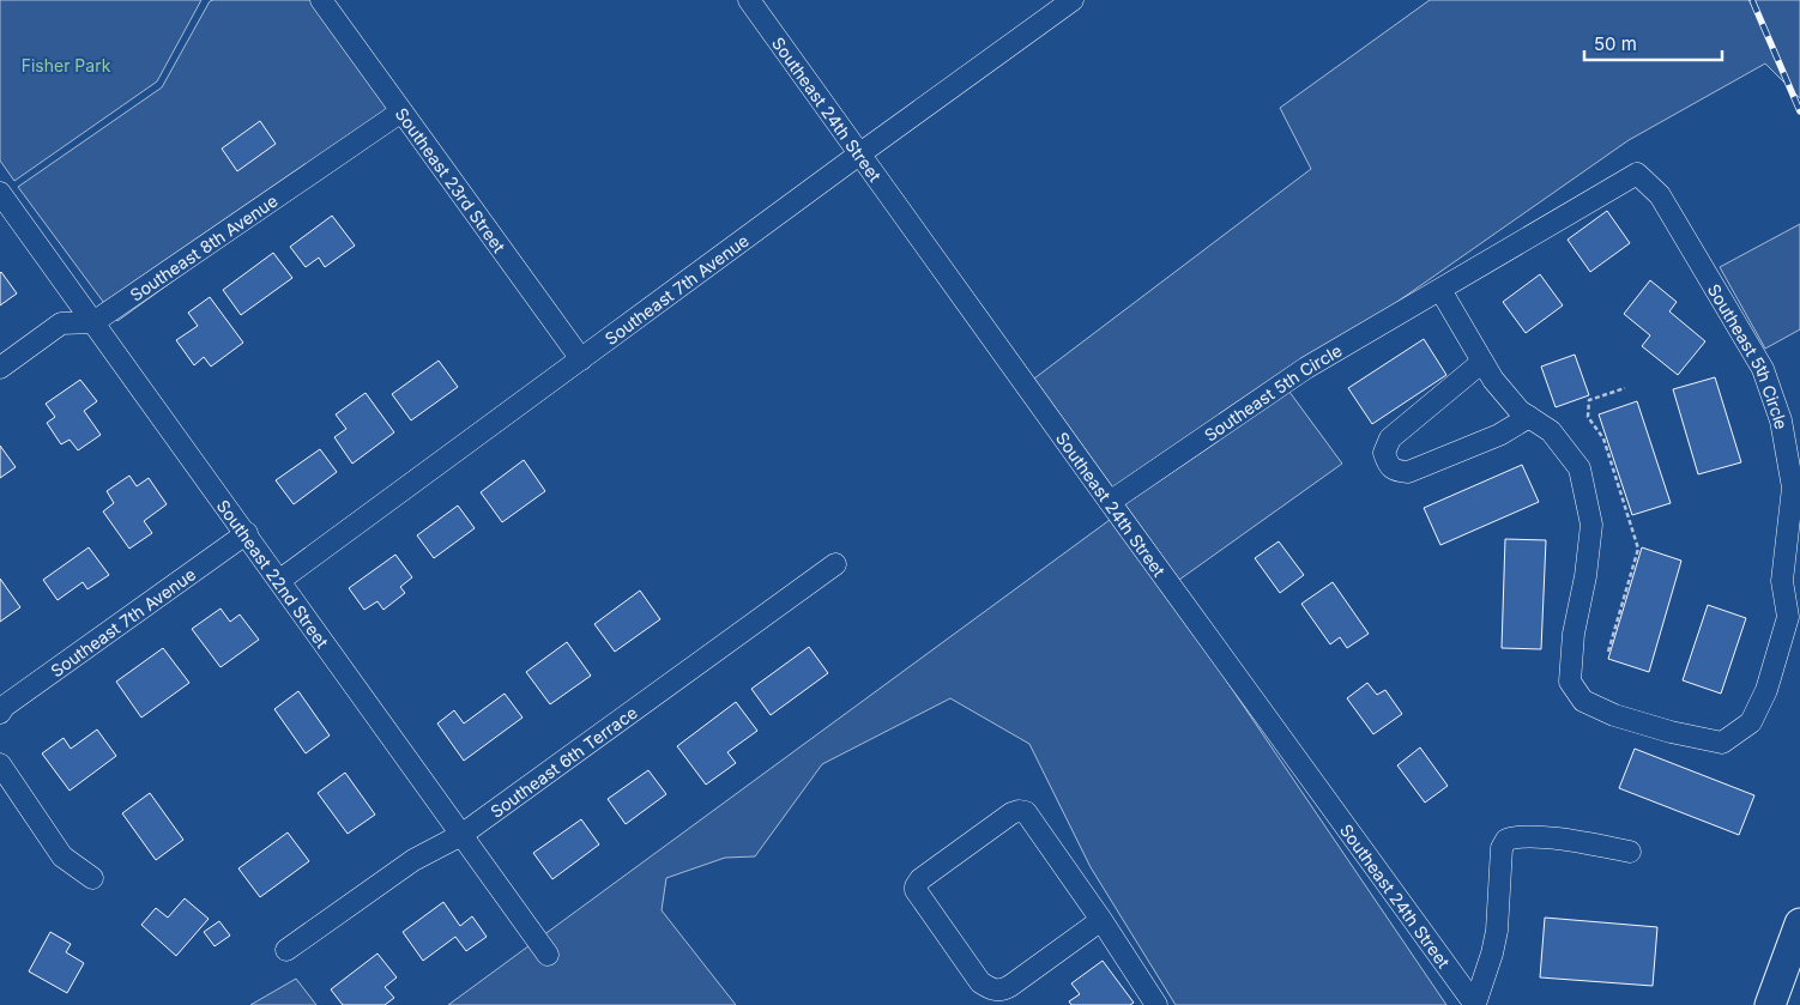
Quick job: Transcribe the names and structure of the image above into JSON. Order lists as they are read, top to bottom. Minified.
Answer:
{"streets":{"street":["Southeast 24th Street","Southeast 23rd Street","Southeast 8th Avenue","Southeast 7th Avenue","Southeast 5th Circle","Southeast 22nd Street","Southeast 6th Terrace"]},"crossings":[["Southeast 24th Street","Southeast 7th Avenue"],["Southeast 24th Street","Southeast 5th Circle"],["Southeast 23rd Street","Southeast 8th Avenue"],["Southeast 23rd Street","Southeast 7th Avenue"],["Southeast 8th Avenue","Southeast 22nd Street"],["Southeast 7th Avenue","Southeast 22nd Street"],["Southeast 22nd Street","Southeast 6th Terrace"]],"parks":["Fisher Park"],"scale_bar":"50 m"}
